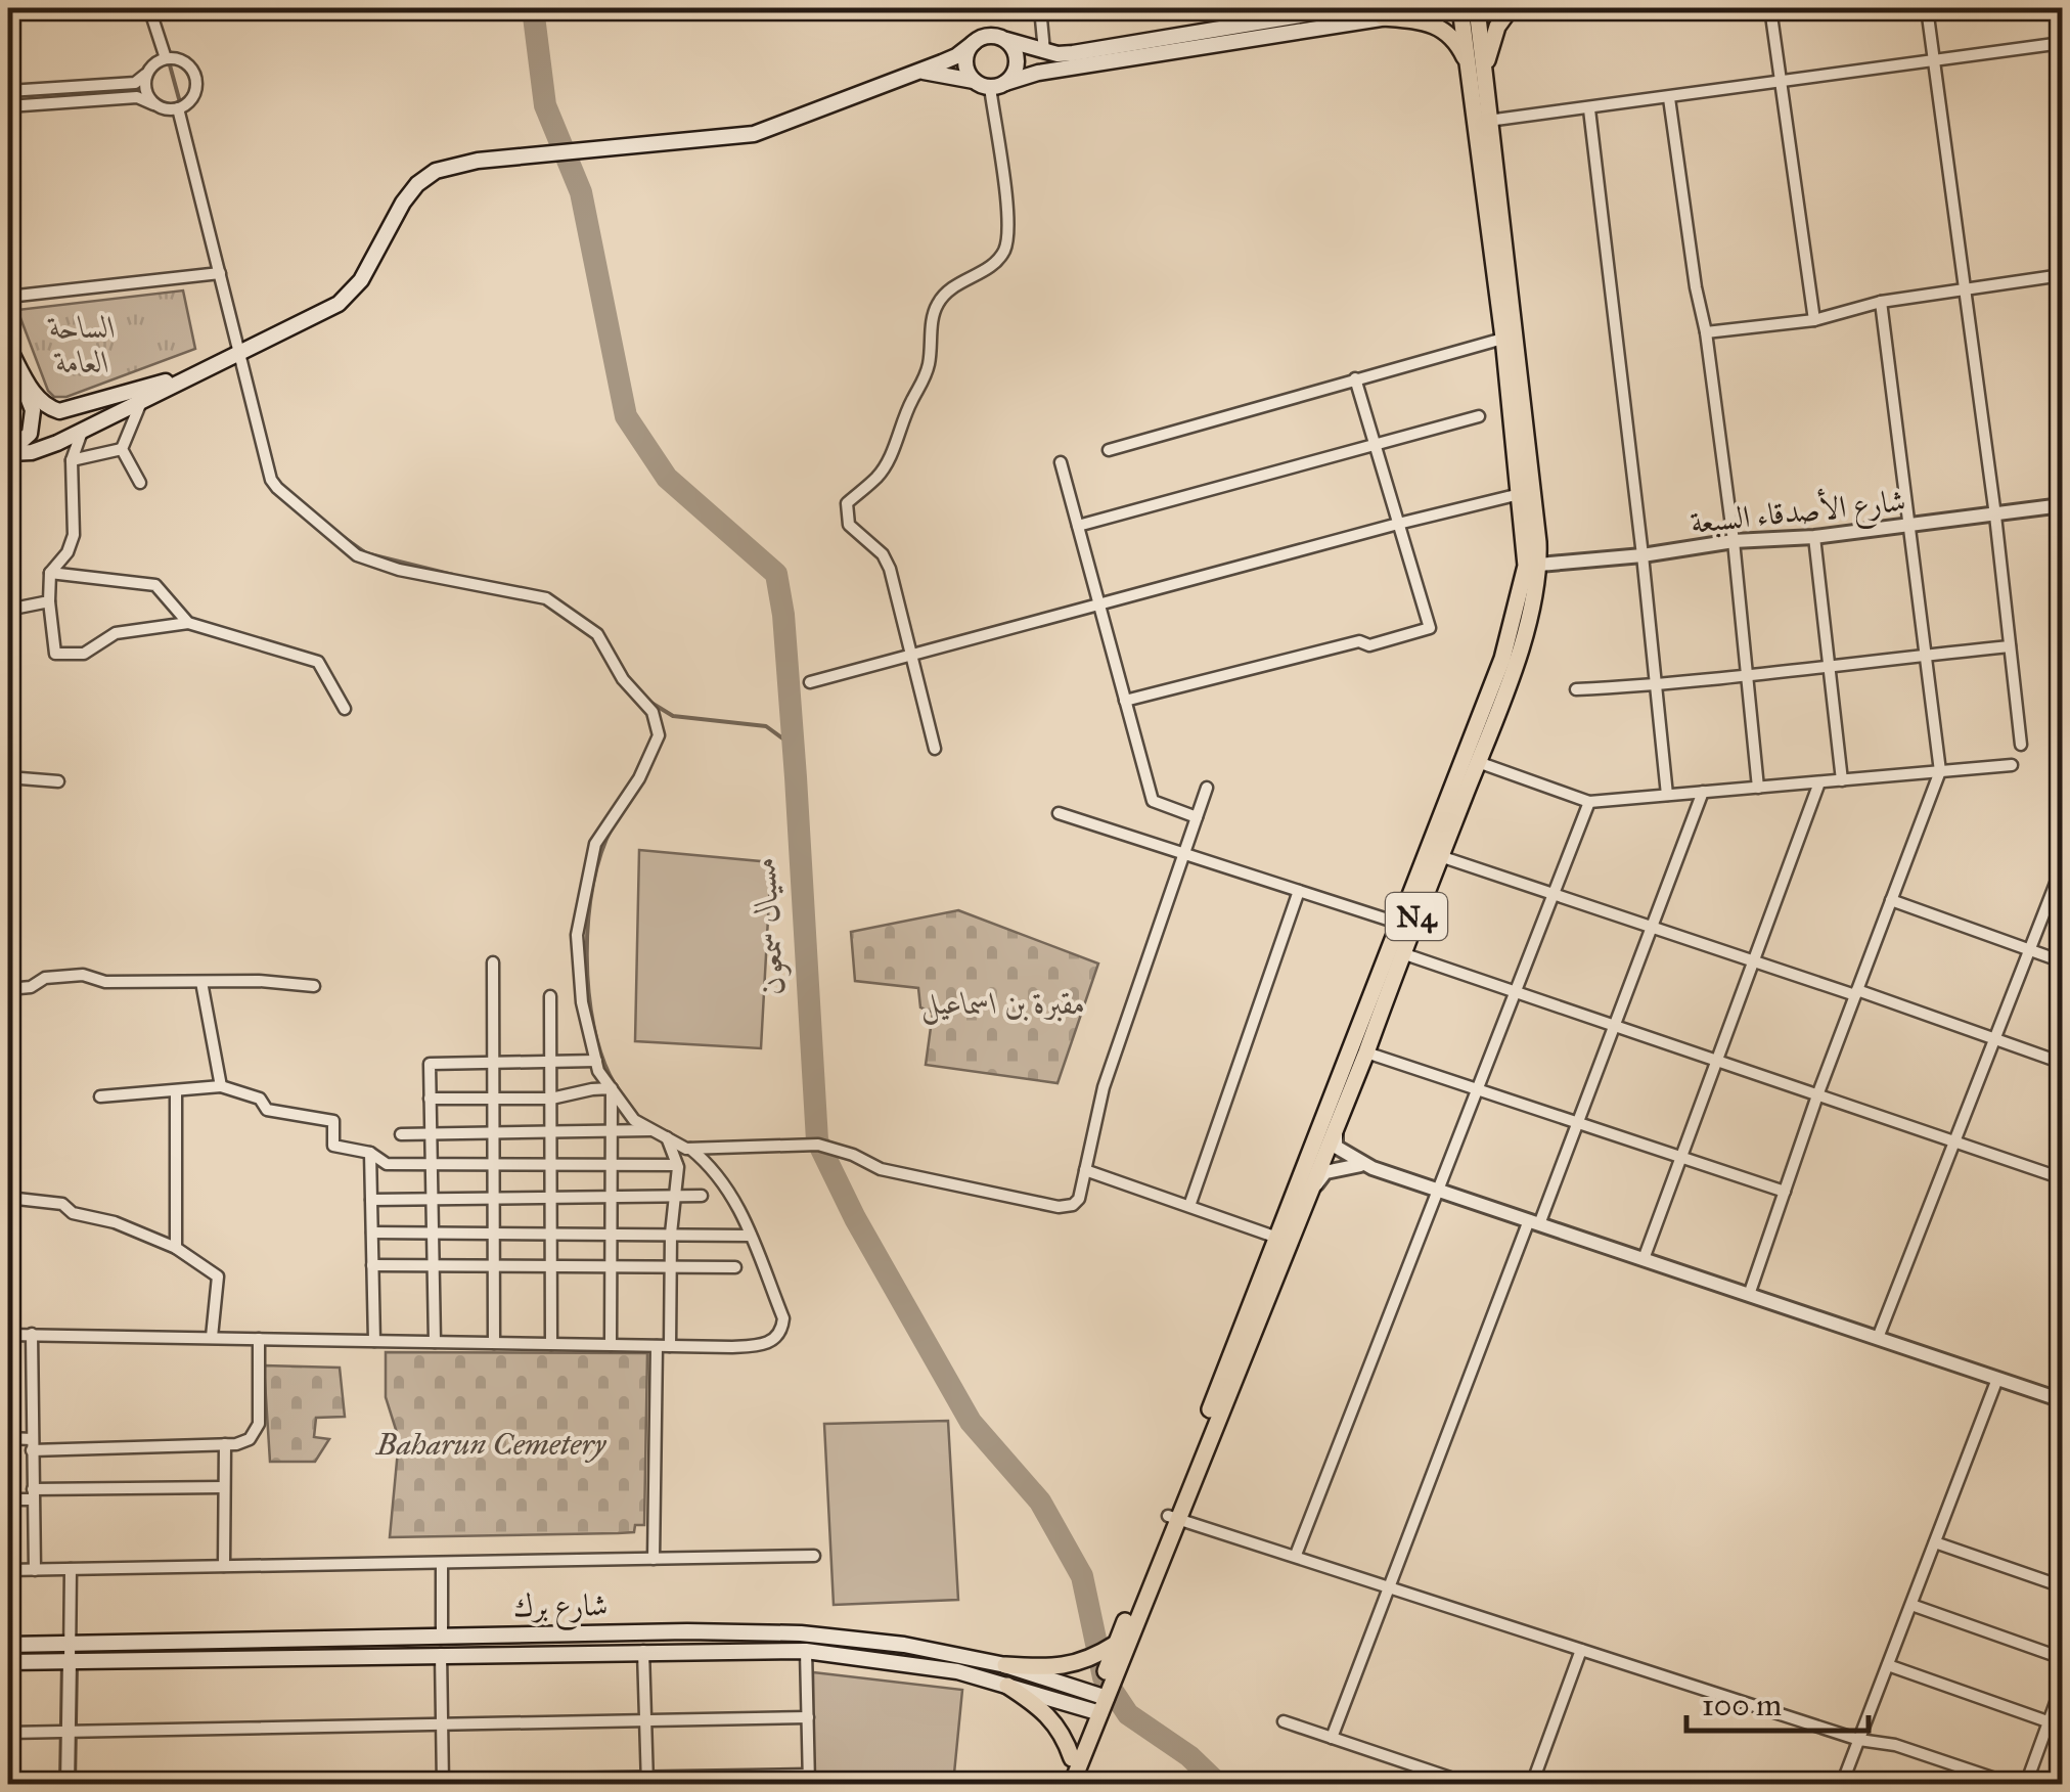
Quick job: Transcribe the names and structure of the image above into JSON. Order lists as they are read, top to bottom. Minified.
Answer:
{"streets":{"highway":["N4"],"main road":["شارع برك"],"street":["شارع الأصدقاء السبعة"]},"crossings":[["شارع الأصدقاء السبعة","N4"],["N4","شارع برك"]],"water":["مسيال سمعون"],"parks":["الساحة العامة","مقبرة بن اسماعيل","Baharun Cemetery"],"scale_bar":"100 m"}
